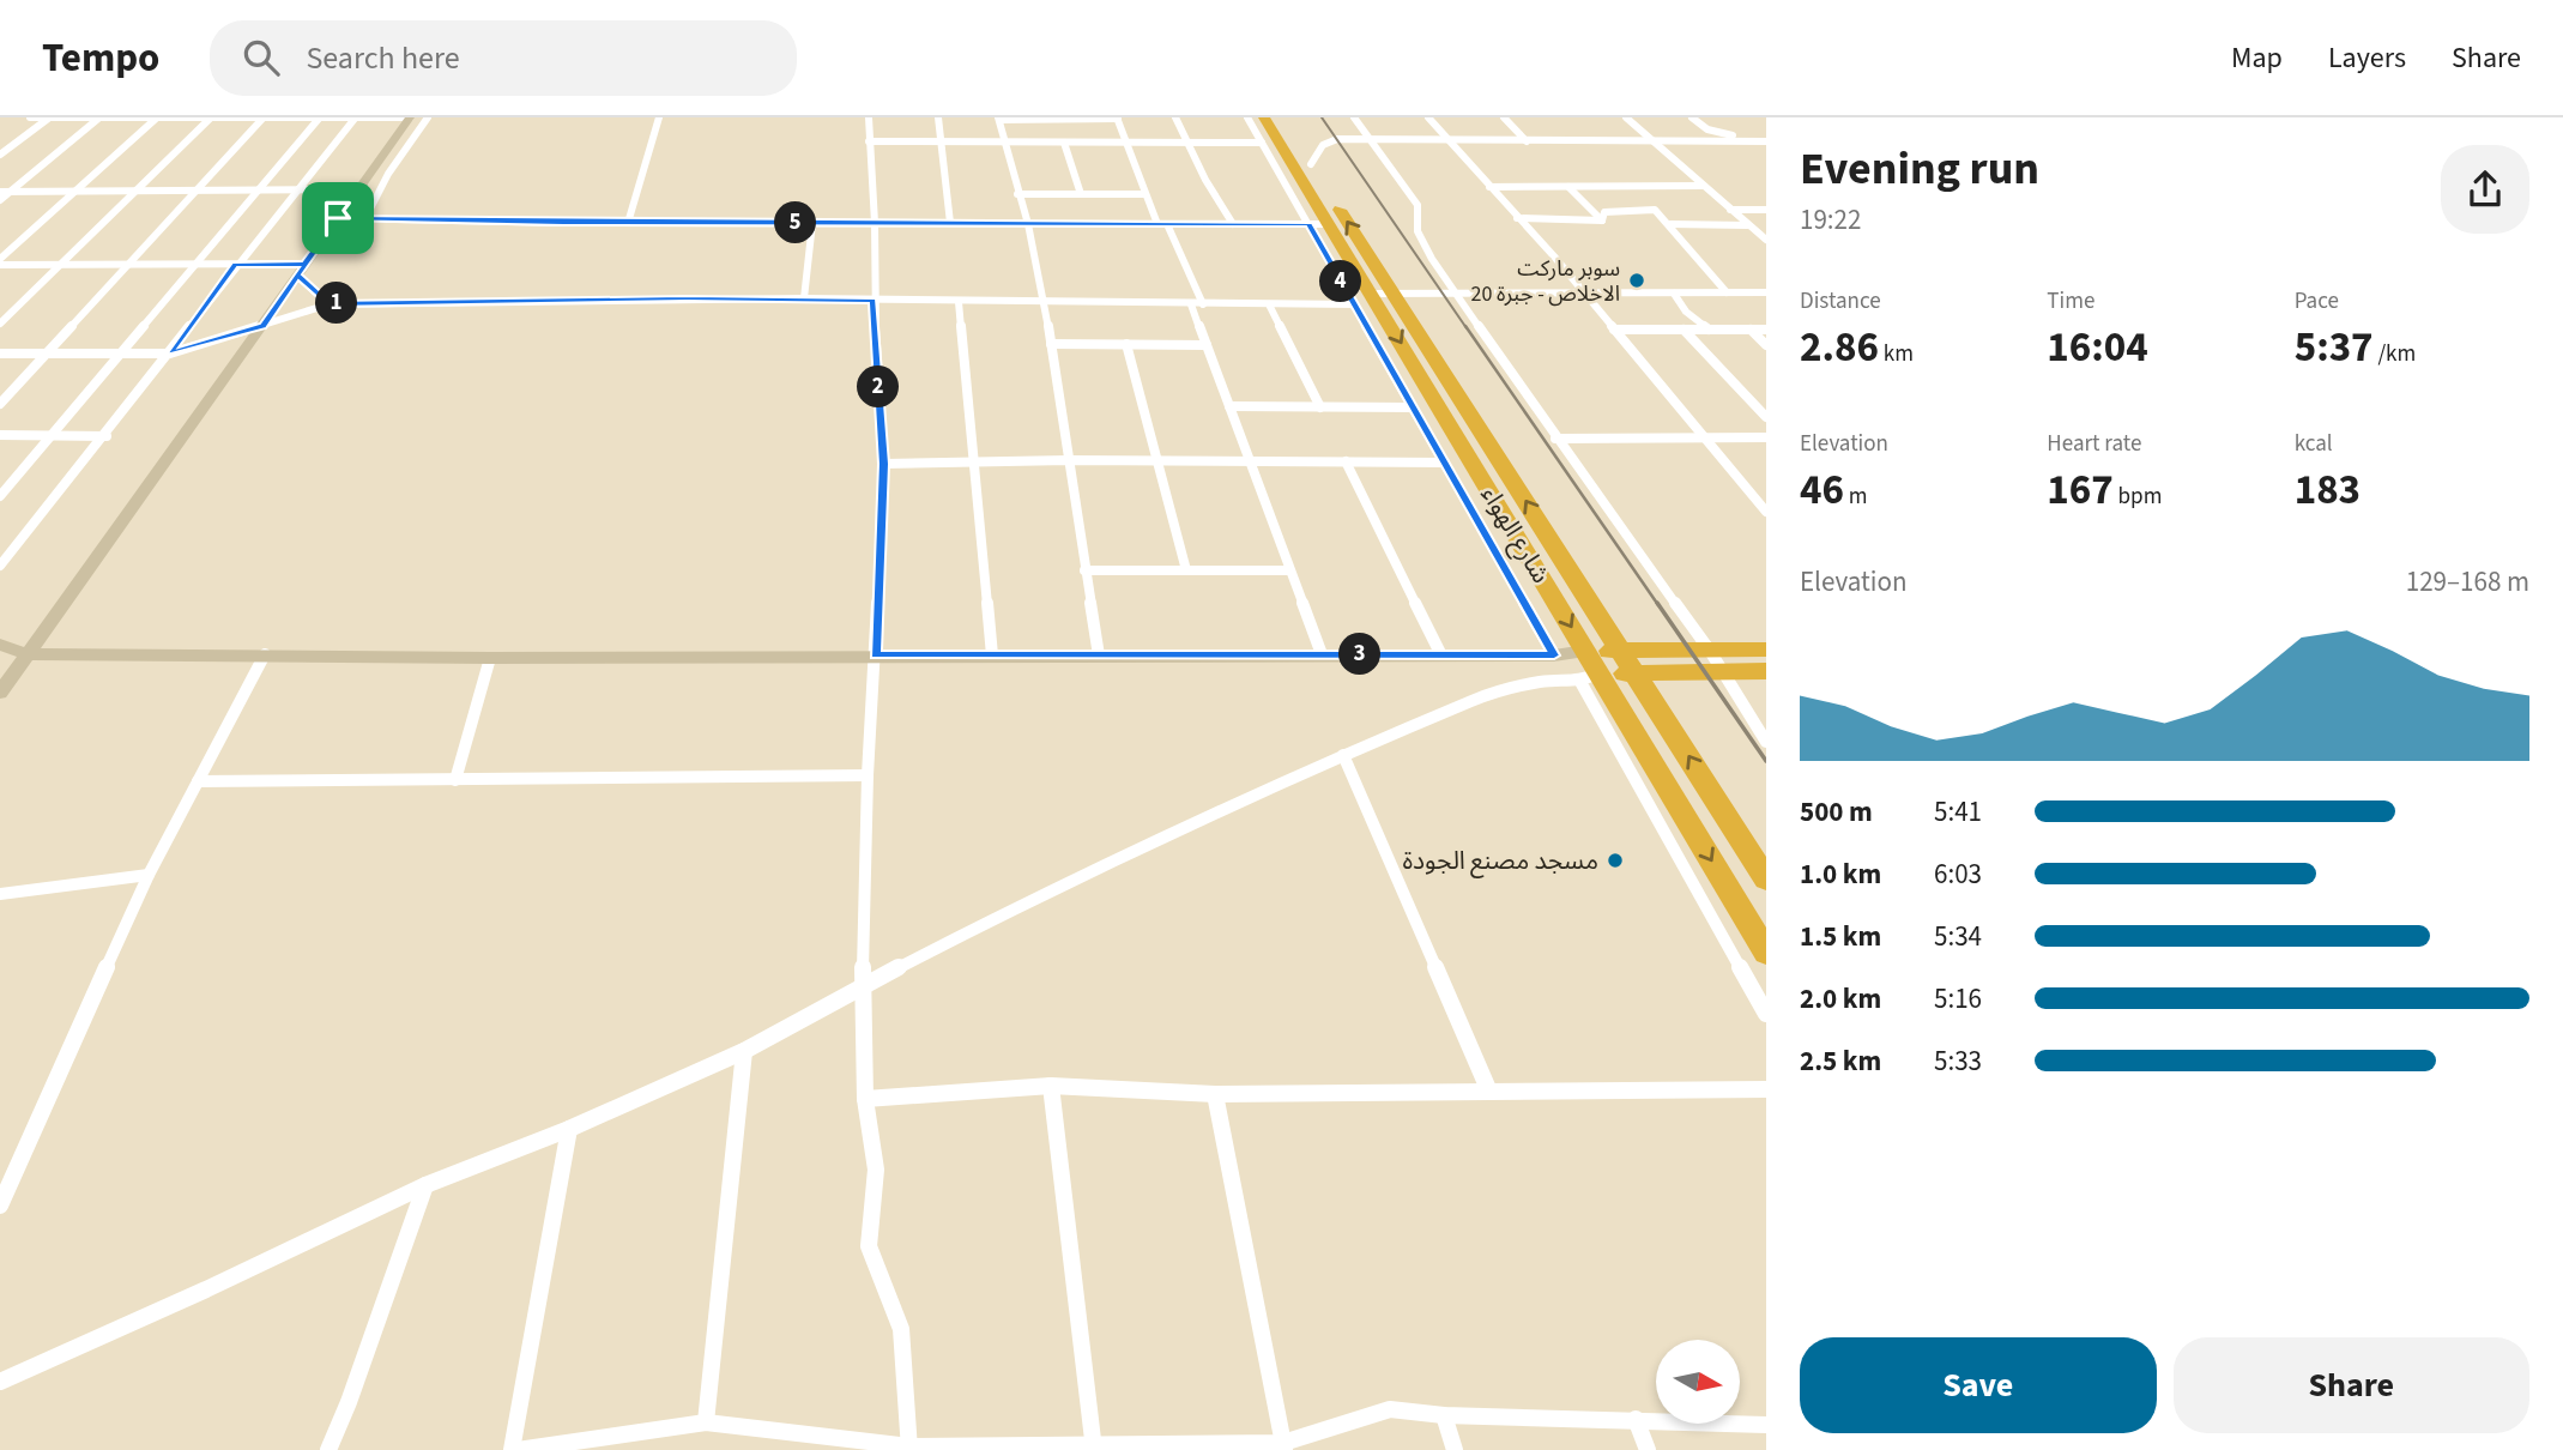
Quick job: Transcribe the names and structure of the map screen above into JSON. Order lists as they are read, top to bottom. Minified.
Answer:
{"streets":{"highway":["شارع الهواء"]},"places":["سوبر ماركت الاخلاص - جبرة 20","مسجد مصنع الجودة"],"north":"right","page":{"header":"Tempo","search":"Search here","nav":["Map","Layers","Share"],"heading":["Evening run","19:22"],"pins":["5","4","1","2","3"],"stats":[["Distance","2.86 km"],["Time","16:04"],["Pace","5:37 /km"],["Elevation","46 m"],["Heart rate","167 bpm"],["kcal","183"]],"chart":["Elevation","129–168 m"],"list":[{"name":"500 m","note":"5:41"},{"name":"1.0 km","note":"6:03"},{"name":"1.5 km","note":"5:34"},{"name":"2.0 km","note":"5:16"},{"name":"2.5 km","note":"5:33"}],"buttons":["Save","Share"]}}
